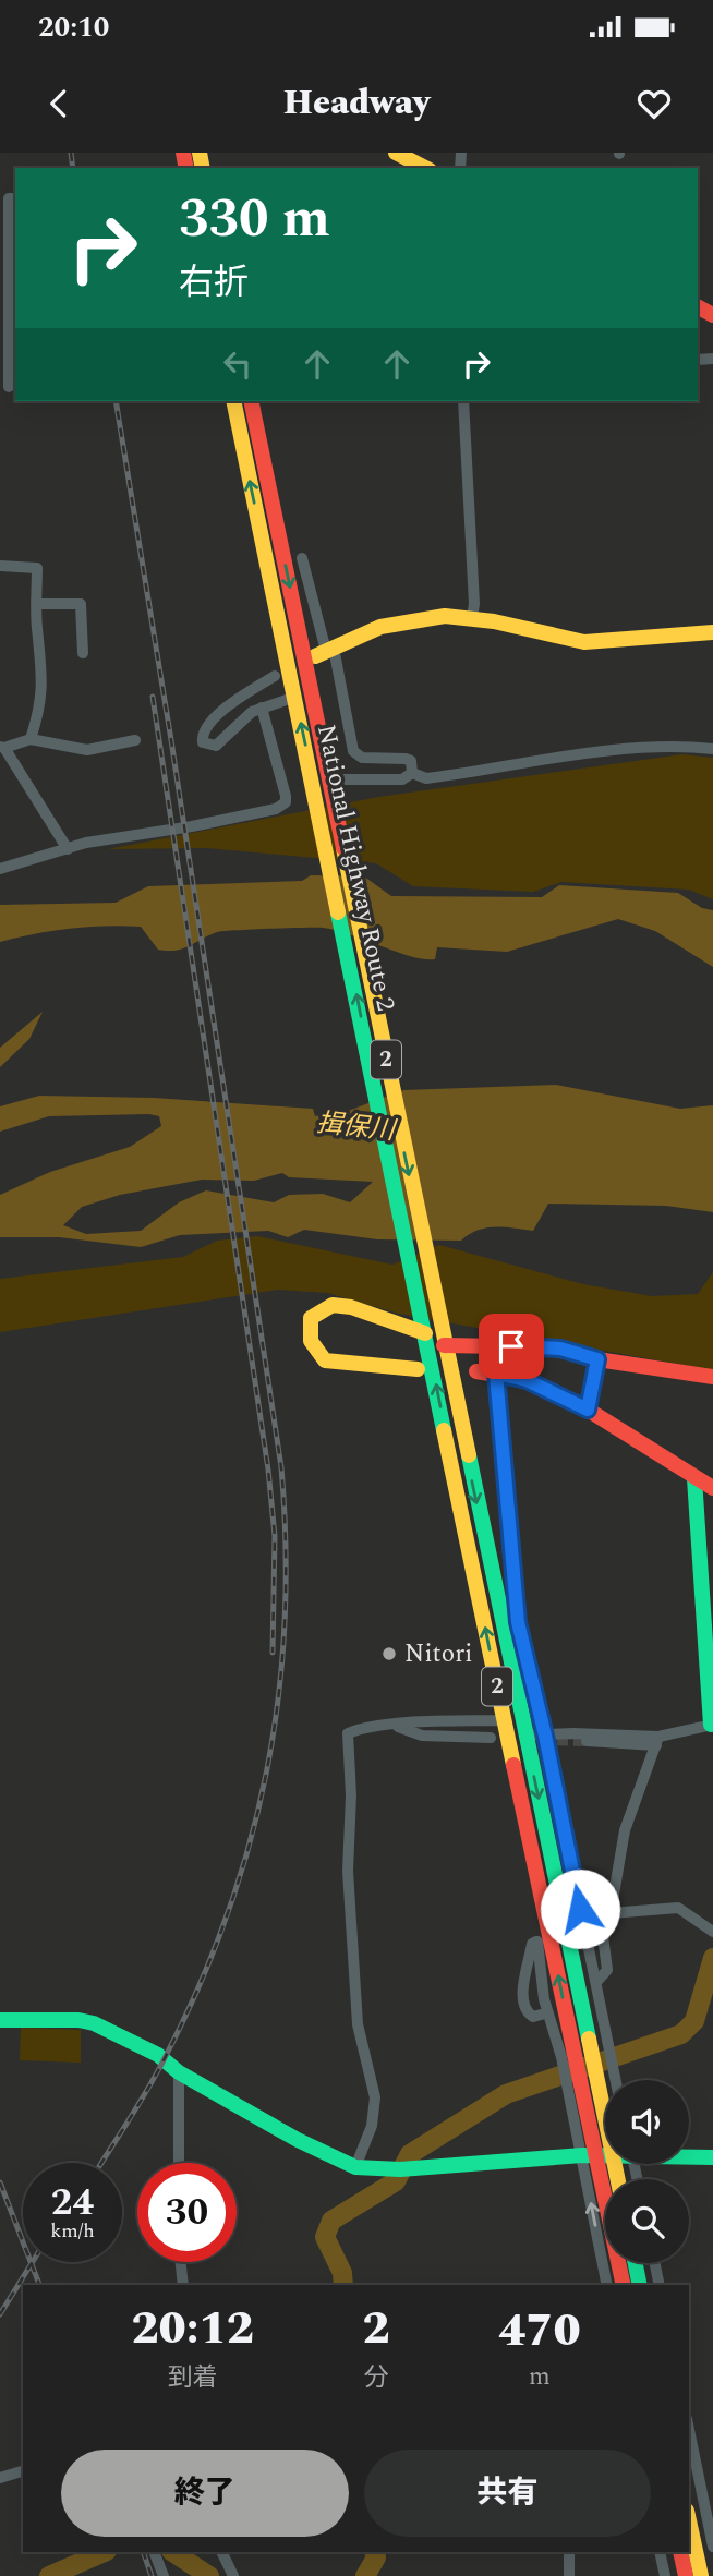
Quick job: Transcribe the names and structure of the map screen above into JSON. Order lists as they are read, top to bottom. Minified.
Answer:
{"streets":{"main road":["National Highway Route 2","2"]},"water":["揖保川"],"places":["Nitori"],"page":{"status":"20:10","header":"Headway","turn":["330 m","右折"],"speed":"24 km/h","limit":"30","eta":["20:12","到着","2","分","470","m"],"buttons":["終了","共有"]}}
